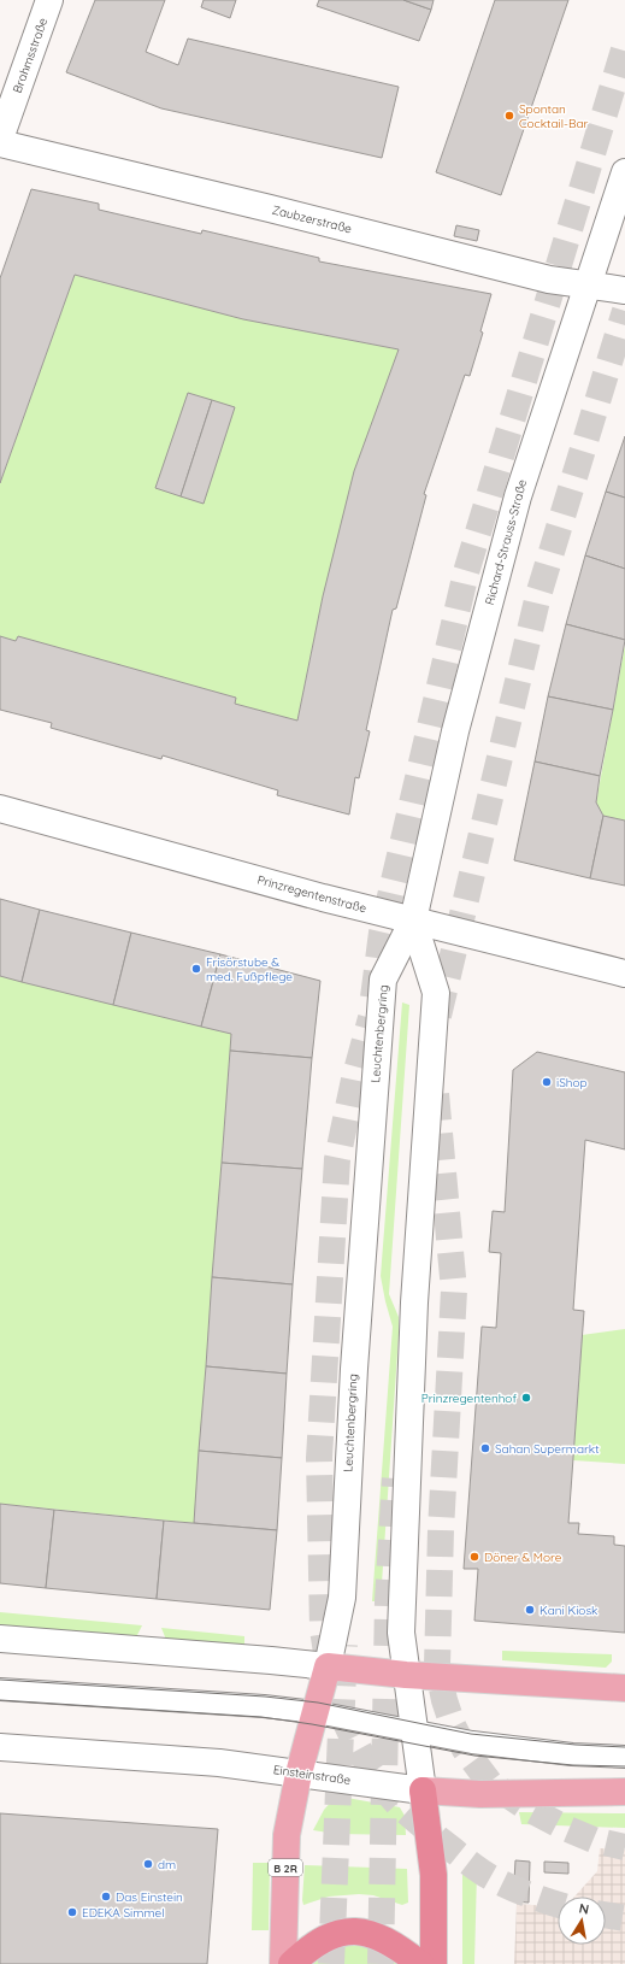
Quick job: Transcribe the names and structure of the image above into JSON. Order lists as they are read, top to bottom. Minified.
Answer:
{"streets":{"main road":["Brahmsstraße","Zaubzerstraße","Richard-Strauss-Straße","Prinzregentenstraße","Leuchtenbergring","Einsteinstraße","B 2R"]},"crossings":[["Zaubzerstraße","Richard-Strauss-Straße"],["Richard-Strauss-Straße","Prinzregentenstraße"],["Richard-Strauss-Straße","Leuchtenbergring"],["Prinzregentenstraße","Leuchtenbergring"],["Leuchtenbergring","Einsteinstraße"]],"places":["Spontan Cocktail-Bar","Frisörstube & med. Fußpflege","iShop","Prinzregentenhof","Sahan Supermarkt","Döner & More","Kani Kiosk","dm","Das Einstein","EDEKA Simmel"],"north":"top"}
